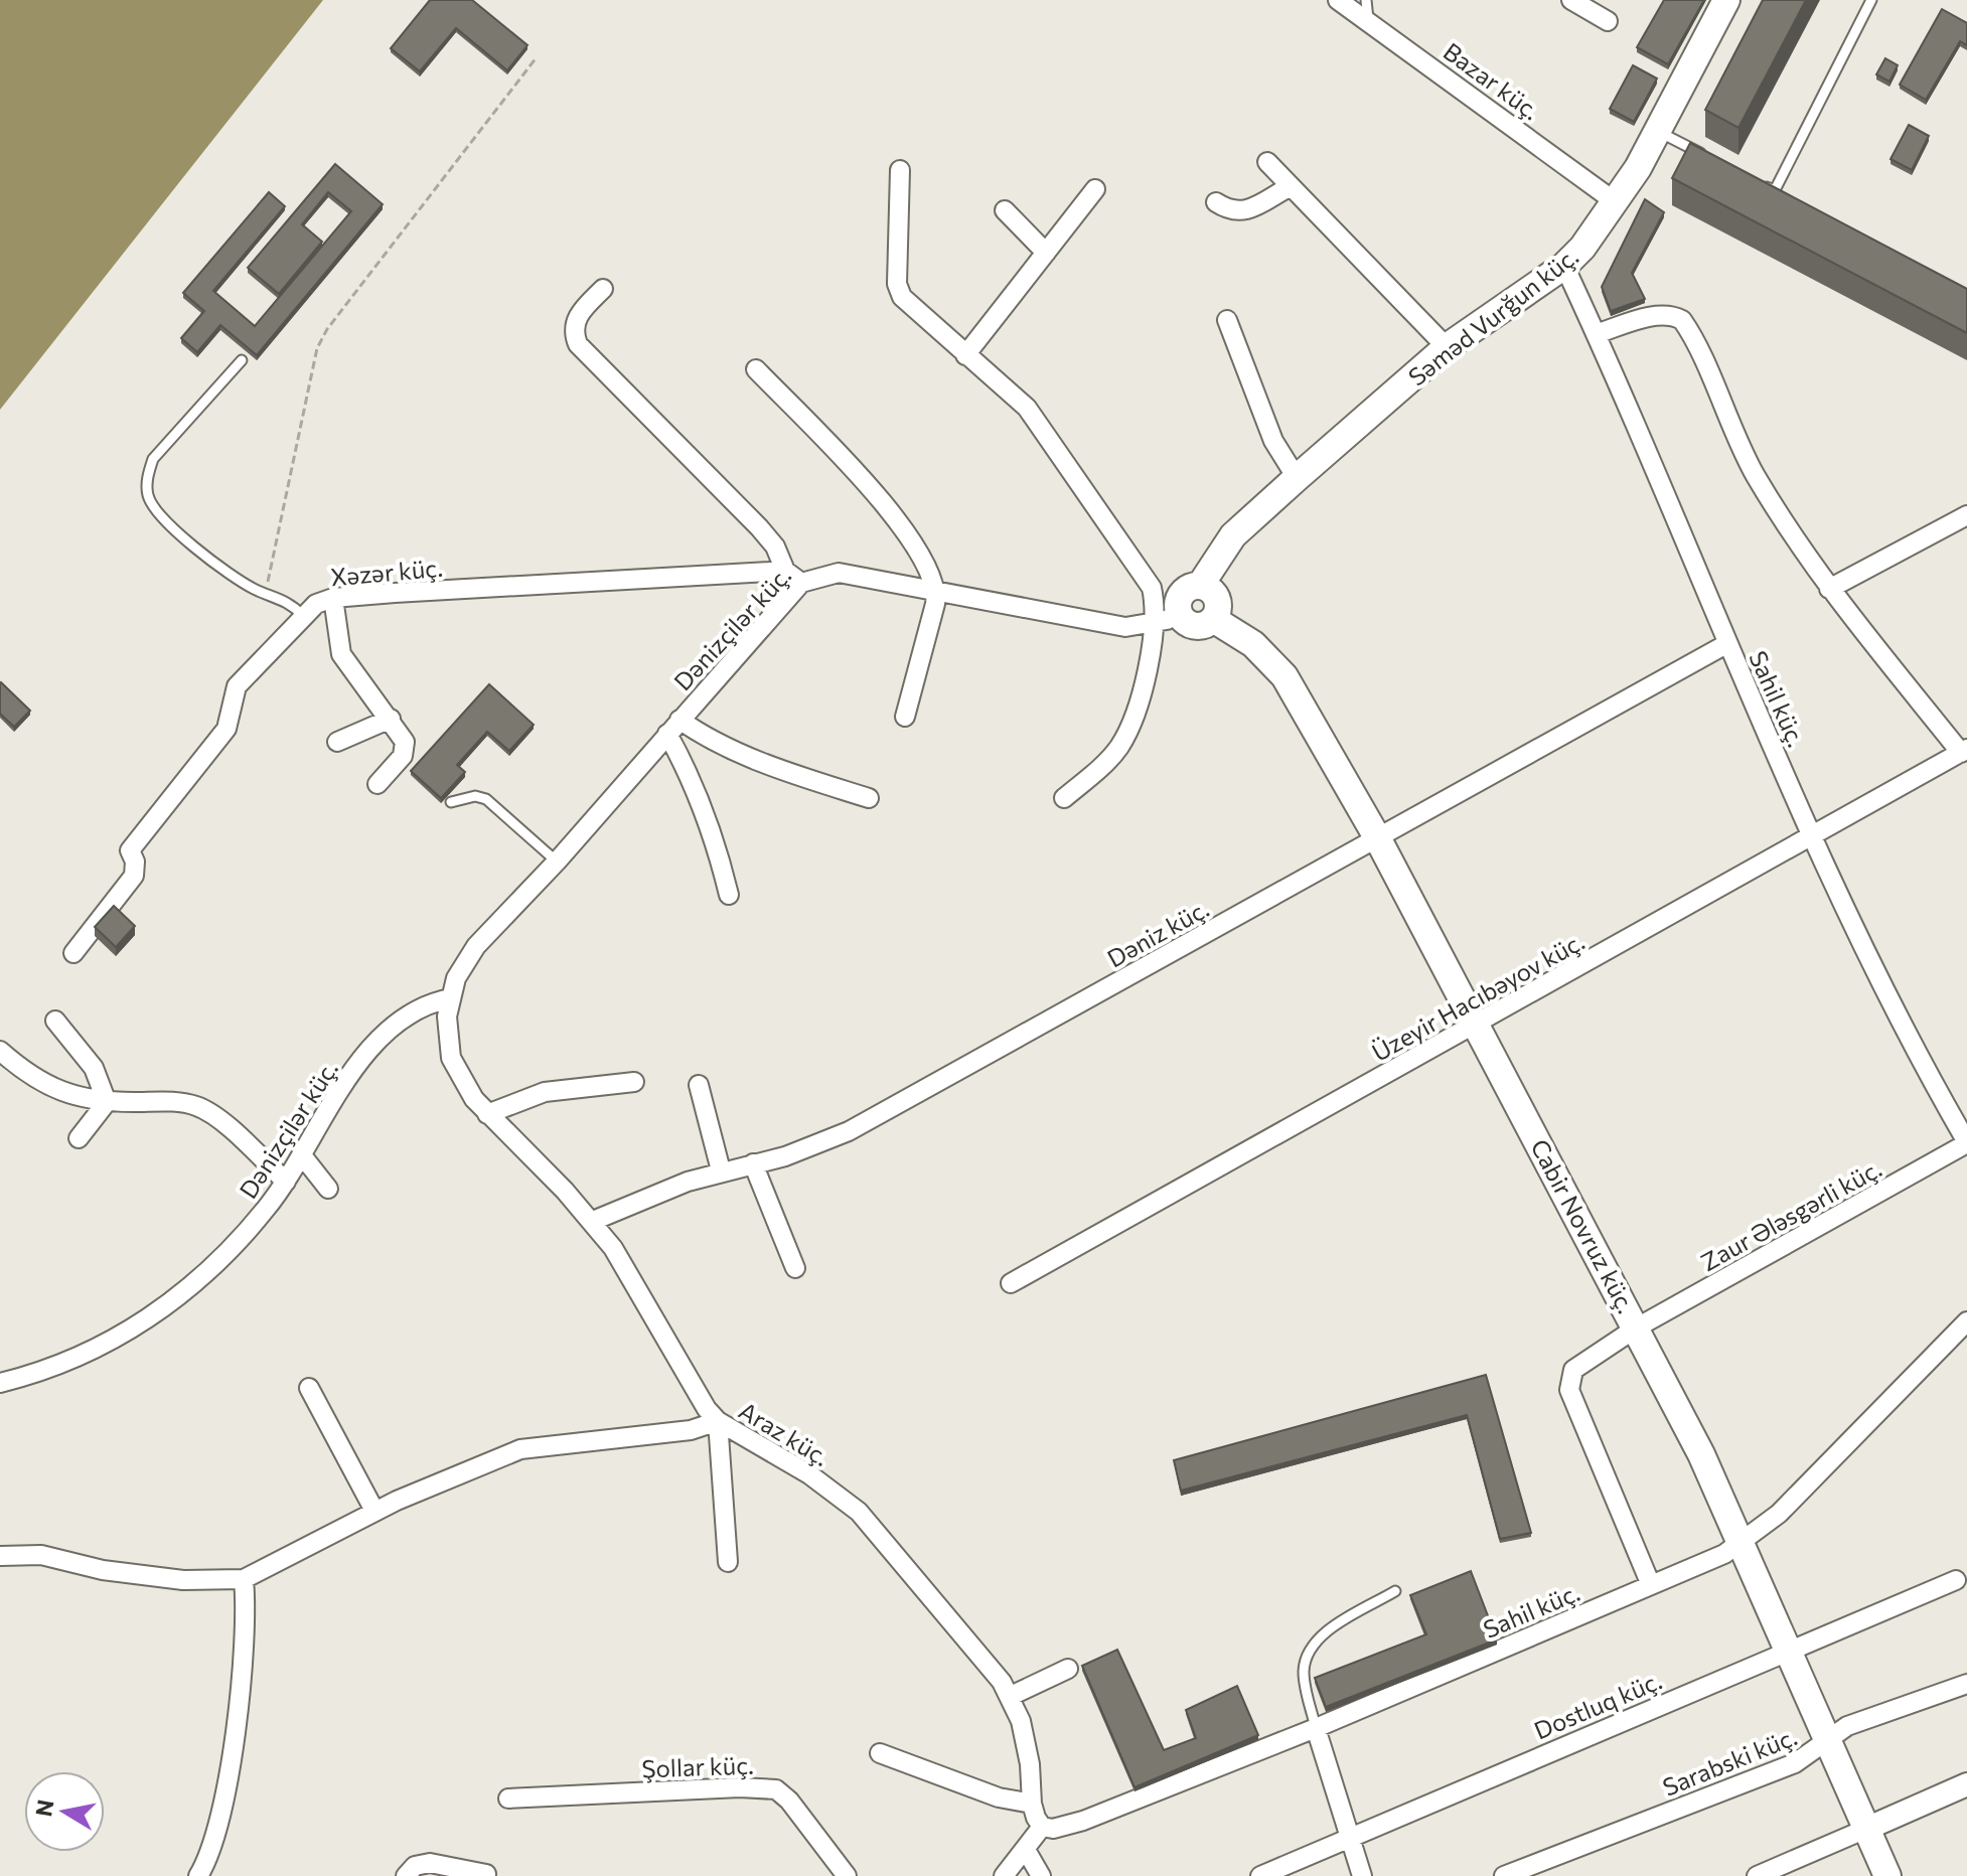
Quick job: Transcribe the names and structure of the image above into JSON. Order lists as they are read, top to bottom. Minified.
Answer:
{"streets":{"main road":["Səməd Vurğun küç.","Cabir Novruz küç."],"street":["Bazar küç.","Xəzər küç.","Dәnizçilәr küç.","Sahil küç.","Dәniz küç.","Üzeyir Hacıbəyov küç.","Dənizçilər küç.","Zaur Ələsgərli küç.","Araz küç.","Dostluq küç.","Sarabski küç.","Şollar küç."]},"crossings":[["Bazar küç.","Səməd Vurğun küç."],["Səməd Vurğun küç.","Dәnizçilәr küç."],["Səməd Vurğun küç.","Sahil küç."],["Səməd Vurğun küç.","Cabir Novruz küç."],["Dәnizçilәr küç.","Dənizçilər küç."],["Dәnizçilәr küç.","Cabir Novruz küç."],["Dәnizçilәr küç.","Araz küç."],["Sahil küç.","Dәniz küç."],["Sahil küç.","Üzeyir Hacıbəyov küç."],["Sahil küç.","Zaur Ələsgərli küç."],["Sahil küç.","Cabir Novruz küç."],["Sahil küç.","Araz küç."],["Dәniz küç.","Cabir Novruz küç."],["Dәniz küç.","Araz küç."],["Üzeyir Hacıbəyov küç.","Cabir Novruz küç."],["Dənizçilər küç.","Araz küç."],["Zaur Ələsgərli küç.","Cabir Novruz küç."],["Cabir Novruz küç.","Dostluq küç."],["Cabir Novruz küç.","Sarabski küç."]],"north":"left"}
